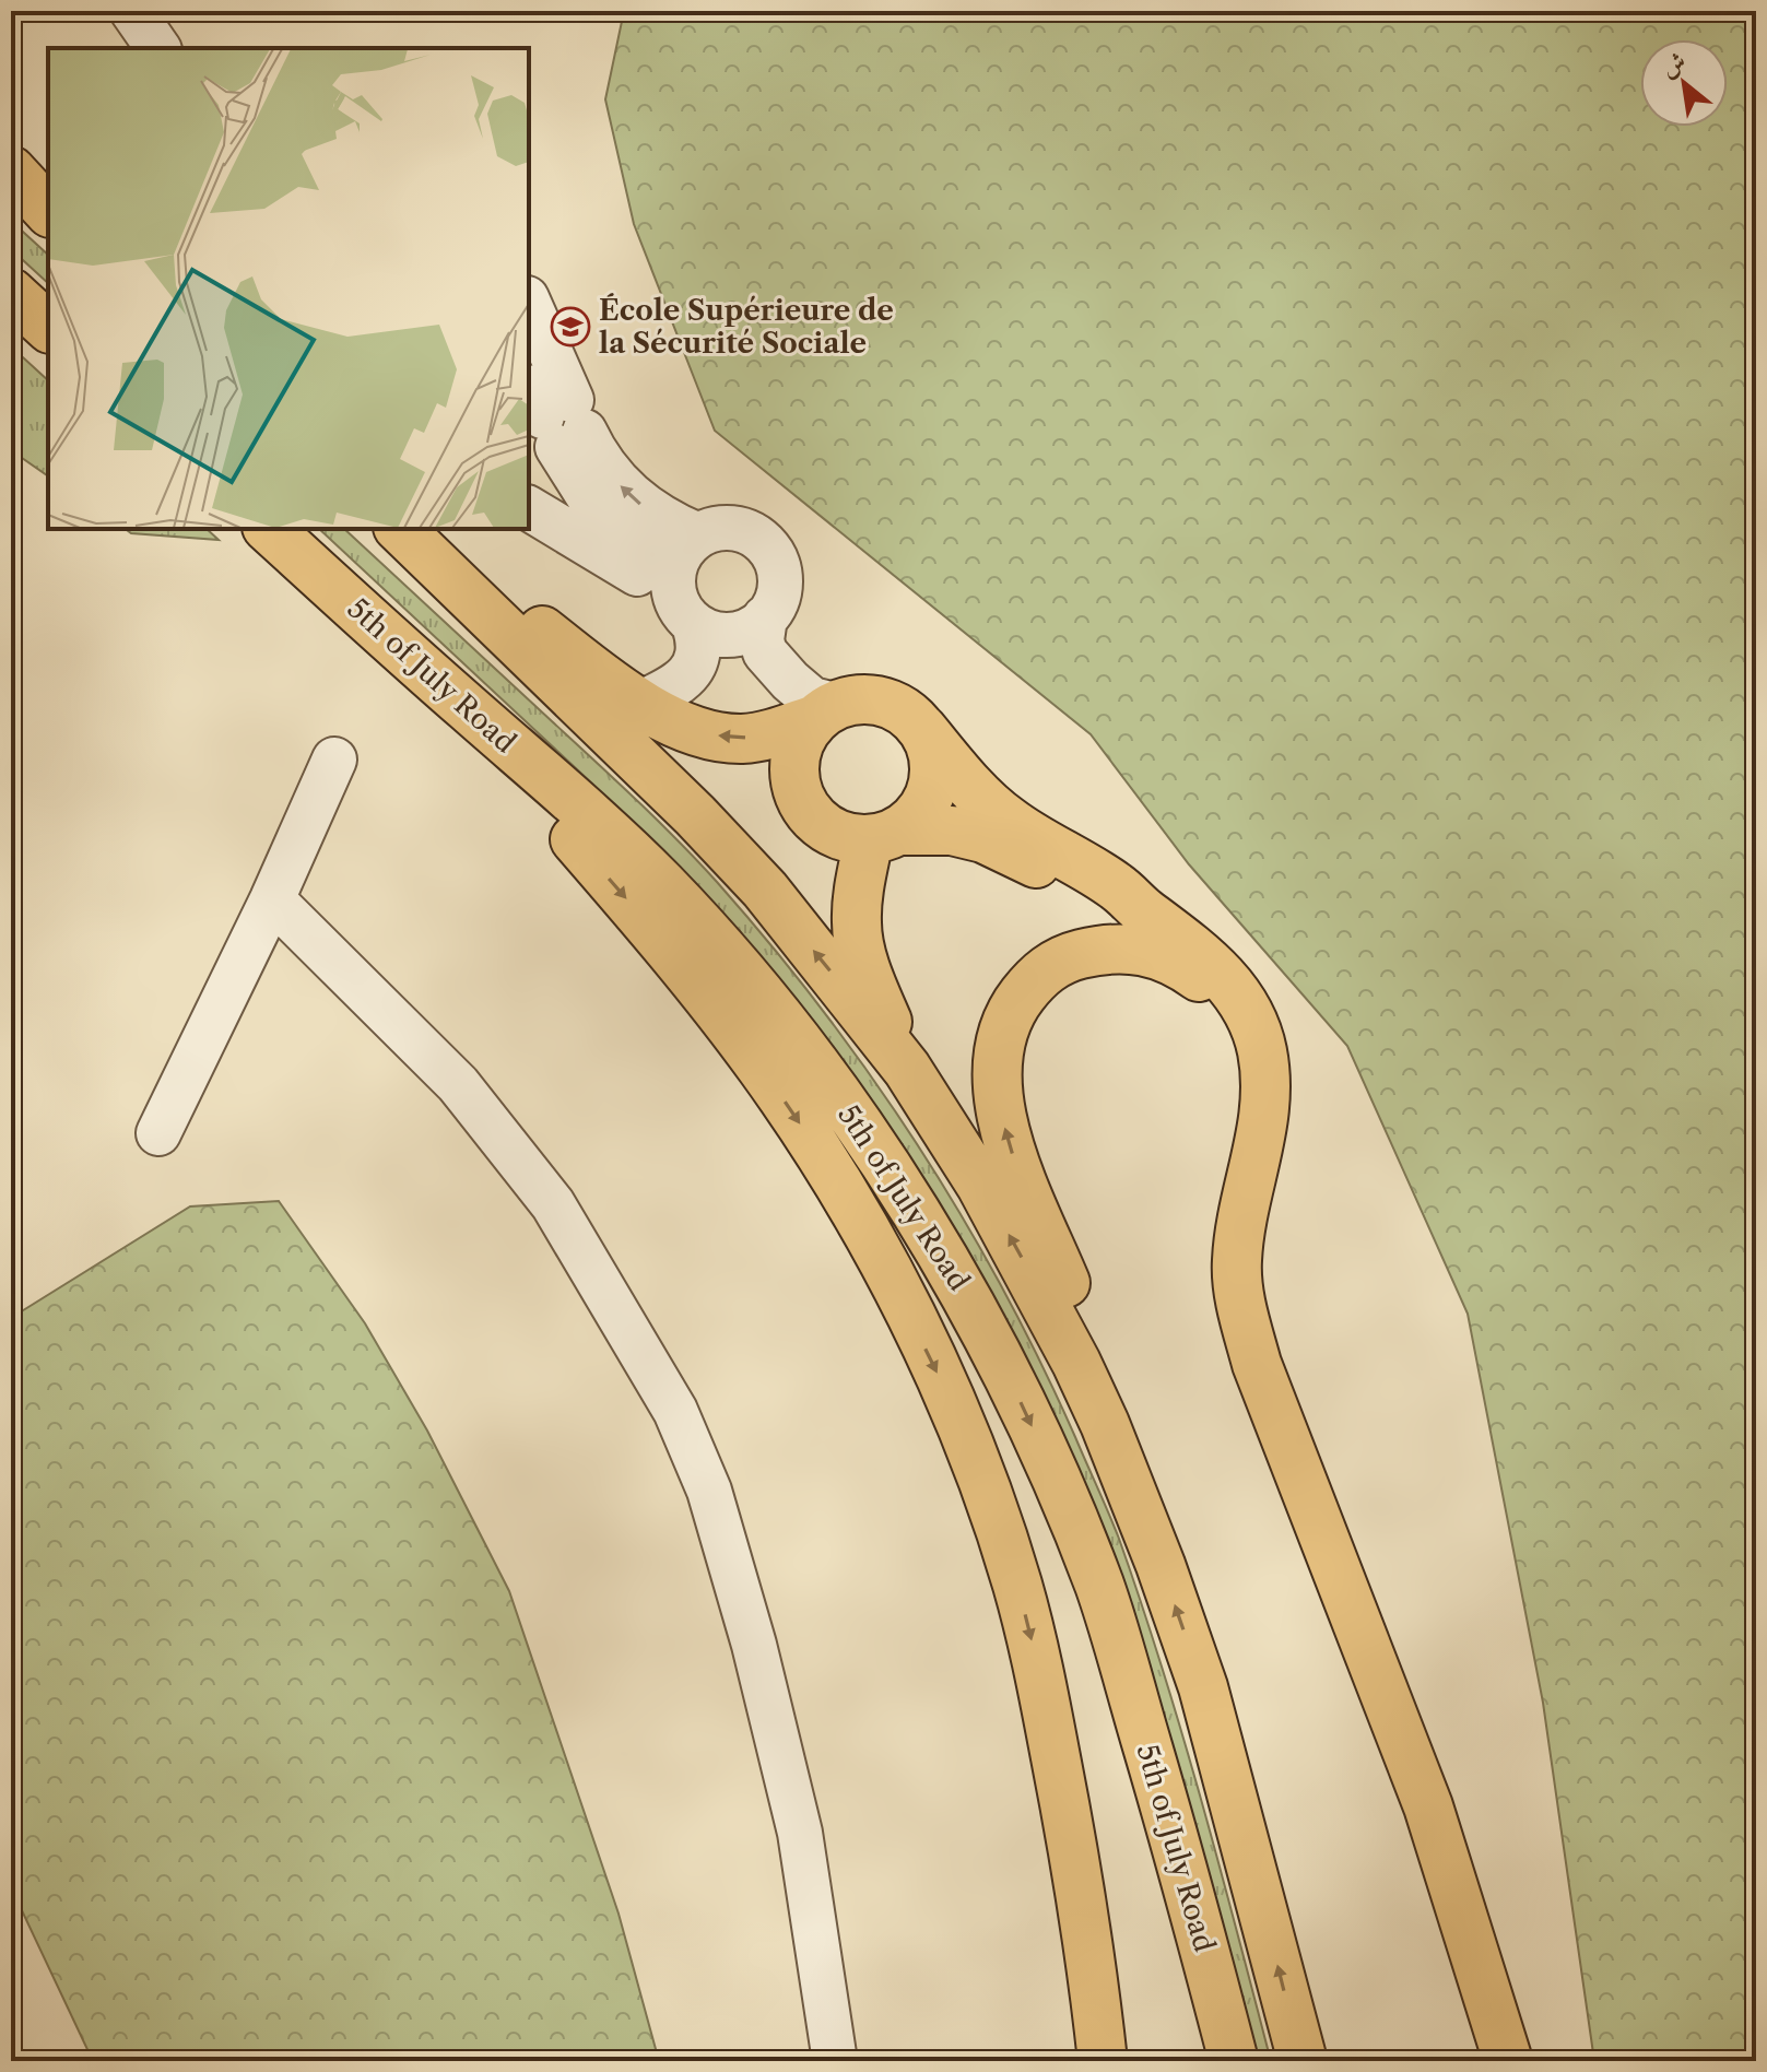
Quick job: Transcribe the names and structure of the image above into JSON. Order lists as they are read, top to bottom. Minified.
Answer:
{"streets":{"highway":["5th of July Road"]},"places":{"school or university":["École Supérieure de la Sécurité Sociale"]},"north":"top left"}
